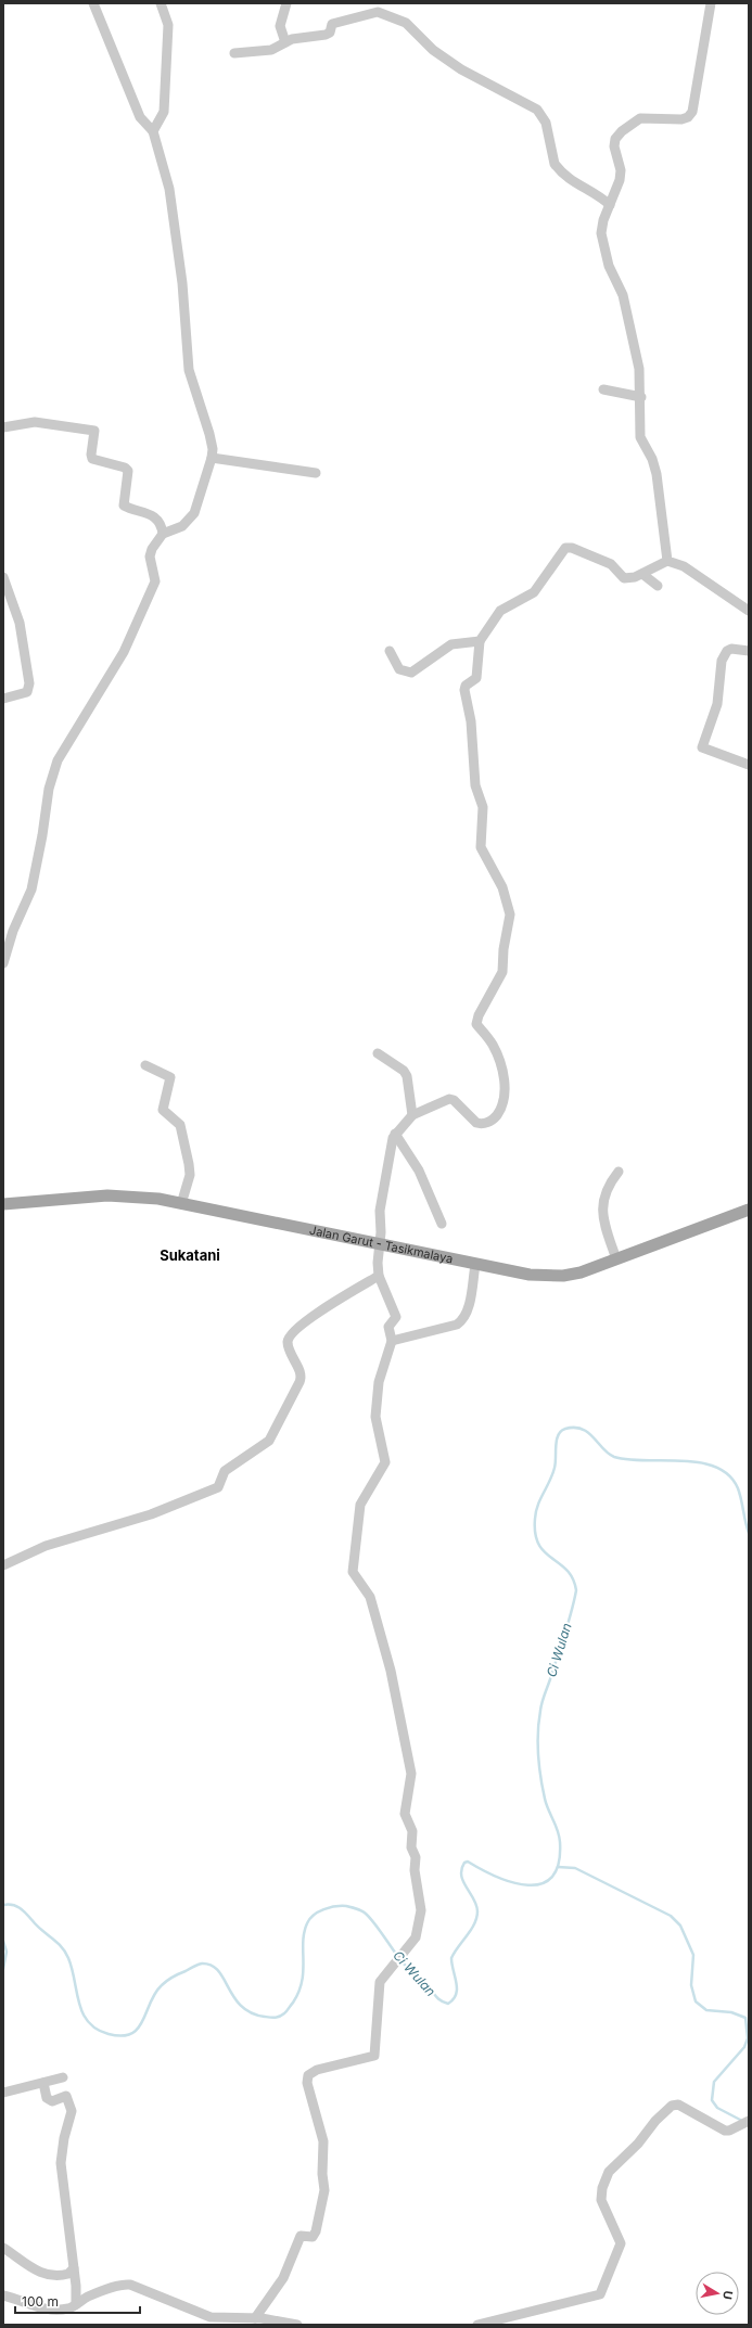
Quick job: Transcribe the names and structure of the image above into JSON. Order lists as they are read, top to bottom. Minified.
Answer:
{"streets":{"main road":["Jalan Garut - Tasikmalaya"]},"districts":["Sukatani"],"water":["Ci Wulan"],"scale_bar":"100 m","north":"right"}
